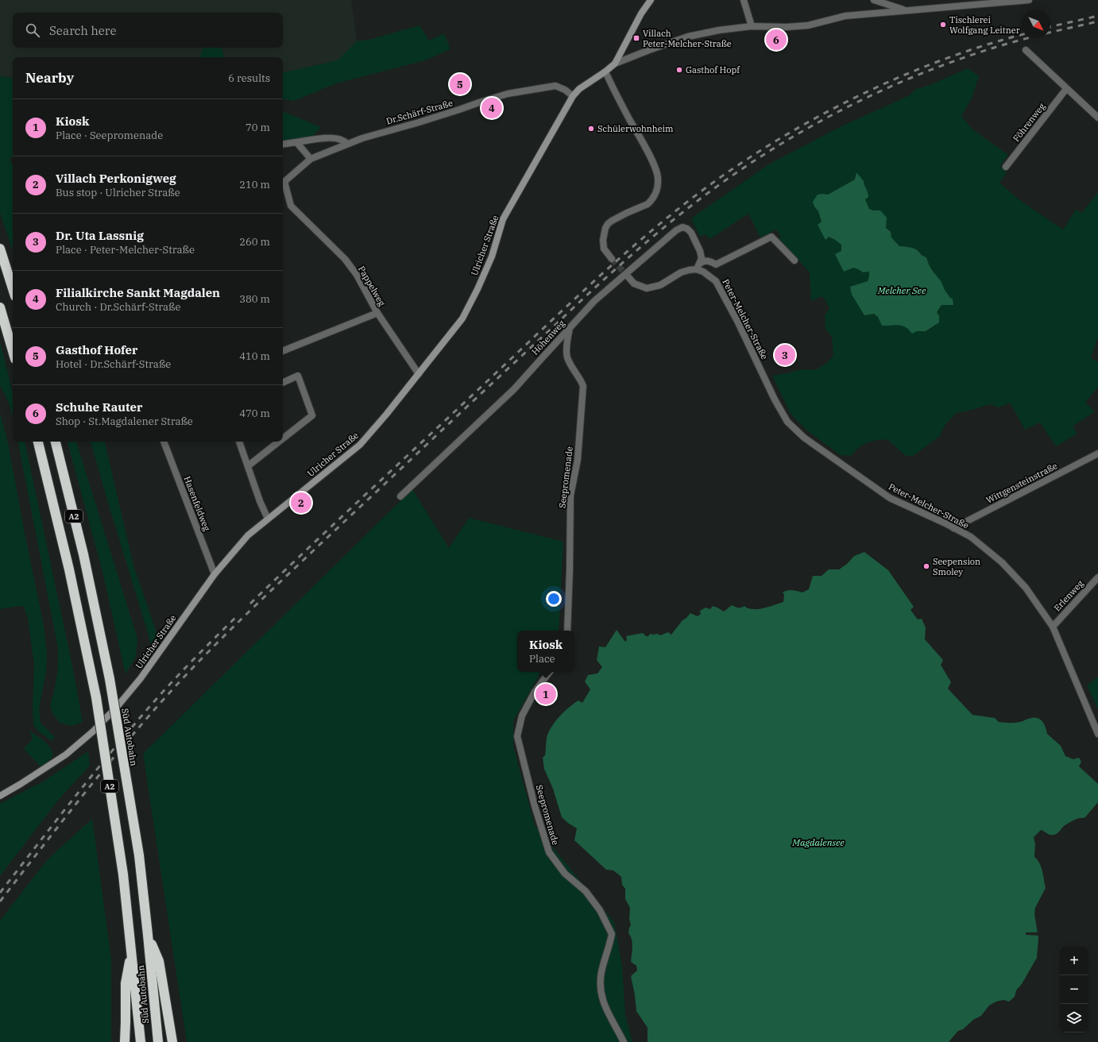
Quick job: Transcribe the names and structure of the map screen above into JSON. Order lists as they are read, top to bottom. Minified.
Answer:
{"streets":{"highway":["A2","Süd Autobahn"],"street":["Dr.Schärf-Straße","Föhrenweg","Ulricher Straße","Pappelweg","Peter-Melcher-Straße","Höhenweg","Seepromenade","Wittgensteinstraße","Hasenfeldweg","Erlenweg"]},"crossings":[["Dr.Schärf-Straße","Ulricher Straße"],["Ulricher Straße","Pappelweg"],["Ulricher Straße","Hasenfeldweg"],["Peter-Melcher-Straße","Wittgensteinstraße"],["Peter-Melcher-Straße","Erlenweg"],["Höhenweg","Seepromenade"]],"water":["Melcher See","Magdalensee"],"places":{"other":["Tischlerei Wolfgang Leitner","Gasthof Hopf","Schülerwohnheim","Seepension Smoley"],"transit":["Villach Peter-Melcher-Straße"]},"north":"bottom right","page":{"search":"Search here","pins":["6","5","4","3","2","1"],"heading":["Nearby","6 results"],"list":[{"mark":"1","name":"Kiosk","note":"Place · Seepromenade","value":"70 m"},{"mark":"2","name":"Villach Perkonigweg","note":"Bus stop · Ulricher Straße","value":"210 m"},{"mark":"3","name":"Dr. Uta Lassnig","note":"Place · Peter-Melcher-Straße","value":"260 m"},{"mark":"4","name":"Filialkirche Sankt Magdalen","note":"Church · Dr.Schärf-Straße","value":"380 m"},{"mark":"5","name":"Gasthof Hofer","note":"Hotel · Dr.Schärf-Straße","value":"410 m"},{"mark":"6","name":"Schuhe Rauter","note":"Shop · St.Magdalener Straße","value":"470 m"}],"popup":["Kiosk","Place"],"map_buttons":["+","−"]}}
